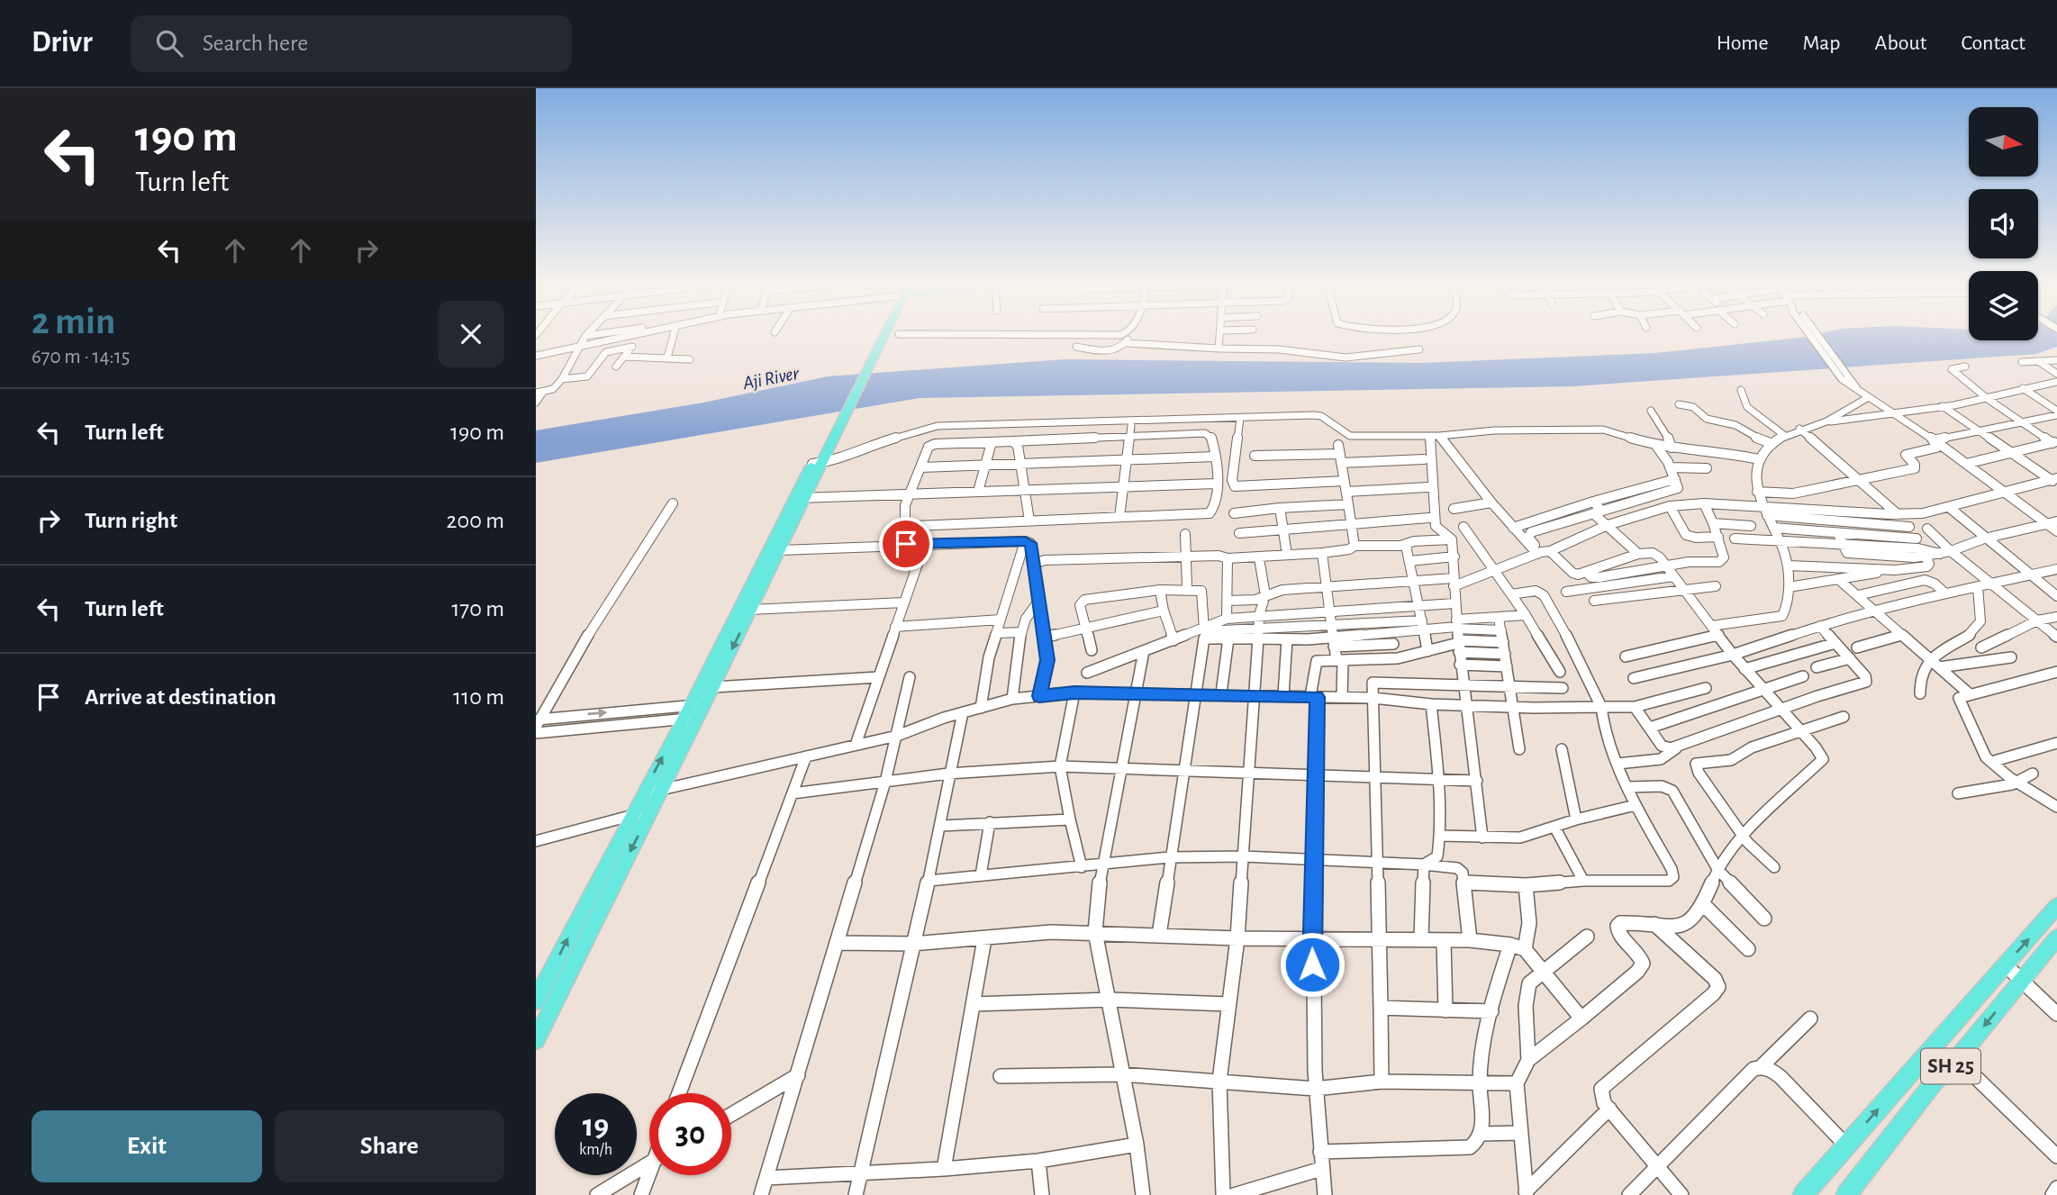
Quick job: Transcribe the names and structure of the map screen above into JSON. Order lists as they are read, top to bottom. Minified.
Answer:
{"streets":{"main road":["SH 25"]},"water":["Aji River"],"north":"right","page":{"header":"Drivr","search":"Search here","nav":["Home","Map","About","Contact"],"turn":["190 m","Turn left"],"heading":["2 min","670 m · 14:15"],"list":[{"name":"Turn left","value":"190 m"},{"name":"Turn right","value":"200 m"},{"name":"Turn left","value":"170 m"},{"name":"Arrive at destination","value":"110 m"}],"speed":"19 km/h","limit":"30","buttons":["Exit","Share"]}}
